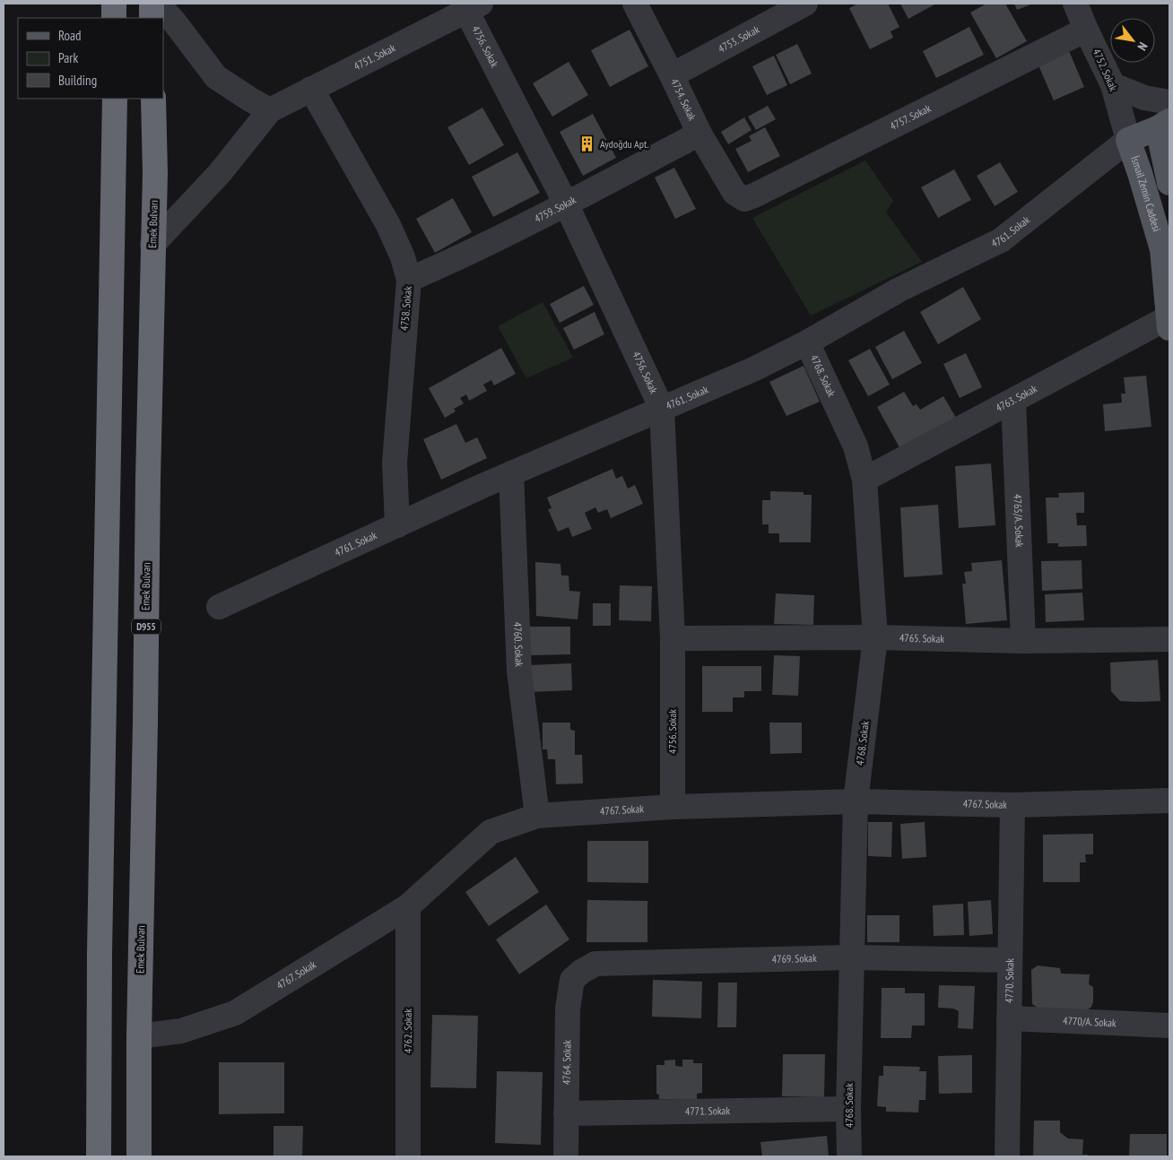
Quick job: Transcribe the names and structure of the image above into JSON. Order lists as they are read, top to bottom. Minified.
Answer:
{"streets":{"highway":["Emek Bulvarı","D955"],"main road":["İsmail Zemin Caddesi"],"street":["4753. Sokak","4756. Sokak","4751. Sokak","4752. Sokak","4754. Sokak","4757. Sokak","4759. Sokak","4761. Sokak","4758. Sokak","4768. Sokak","4763. Sokak","4765/A. Sokak","4765. Sokak","4760. Sokak","4767. Sokak","4769. Sokak","4770. Sokak","4770/A. Sokak","4762. Sokak","4764. Sokak","4771. Sokak"]},"crossings":[["4753. Sokak","4754. Sokak"],["4756. Sokak","4751. Sokak"],["4756. Sokak","4759. Sokak"],["4756. Sokak","4761. Sokak"],["4756. Sokak","4765. Sokak"],["4756. Sokak","4767. Sokak"],["4751. Sokak","4758. Sokak"],["4752. Sokak","4757. Sokak"],["4752. Sokak","İsmail Zemin Caddesi"],["4752. Sokak","4761. Sokak"],["4754. Sokak","4757. Sokak"],["4754. Sokak","4759. Sokak"],["İsmail Zemin Caddesi","4761. Sokak"],["İsmail Zemin Caddesi","4763. Sokak"],["4759. Sokak","4758. Sokak"],["Emek Bulvarı","4767. Sokak"],["4761. Sokak","4758. Sokak"],["4761. Sokak","4768. Sokak"],["4761. Sokak","4760. Sokak"],["4768. Sokak","4763. Sokak"],["4768. Sokak","4765. Sokak"],["4768. Sokak","4767. Sokak"],["4768. Sokak","4769. Sokak"],["4768. Sokak","4771. Sokak"],["4763. Sokak","4765/A. Sokak"],["4765/A. Sokak","4765. Sokak"],["4760. Sokak","4767. Sokak"],["4767. Sokak","4770. Sokak"],["4767. Sokak","4762. Sokak"],["4769. Sokak","4770. Sokak"],["4769. Sokak","4764. Sokak"],["4770. Sokak","4770/A. Sokak"],["4764. Sokak","4771. Sokak"]],"places":{"building":["Aydoğdu Apt."]},"legend":["Road","Park","Building"],"north":"bottom right"}
